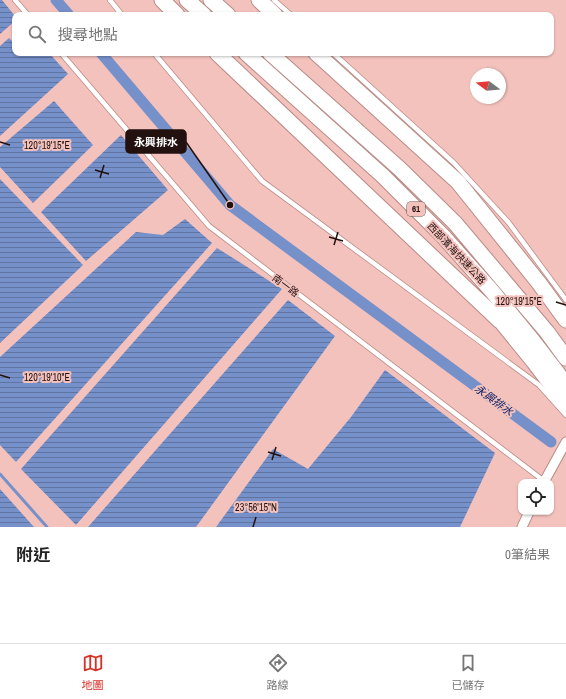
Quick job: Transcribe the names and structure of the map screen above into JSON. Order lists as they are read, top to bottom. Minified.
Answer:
{"streets":{"highway":["61","西部濱海快速公路"],"lane":["南一路"]},"water":["永興排水"],"places":["永興排水"],"north":"left","page":{"search":"搜尋地點","heading":["附近","0筆結果"],"nav":["地圖","路線","已儲存"]},"coordinates":["120°19'15\"E","120°19'10\"E","23°56'15\"N"]}
